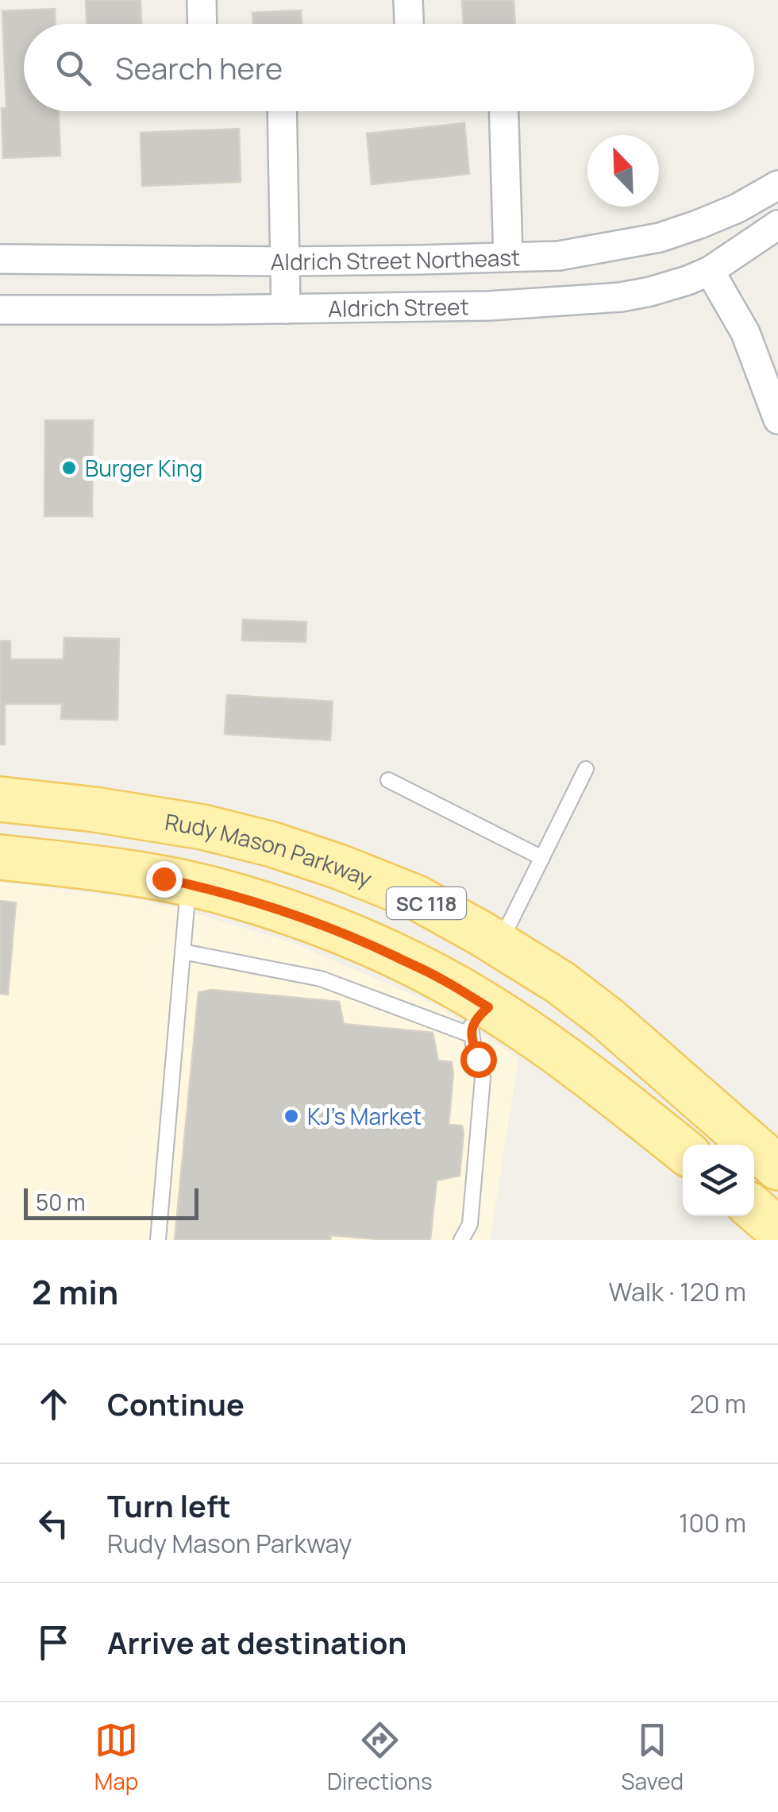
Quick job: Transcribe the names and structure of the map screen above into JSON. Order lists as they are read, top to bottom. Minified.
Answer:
{"streets":{"main road":["Rudy Mason Parkway","SC 118"],"street":["Aldrich Street Northeast","Aldrich Street"]},"places":["Burger King","KJ's Market"],"scale_bar":"50 m","north":"top left","page":{"search":"Search here","scale":"50 m","heading":["2 min","Walk · 120 m"],"list":[["Continue","20 m"],["Turn left","Rudy Mason Parkway","100 m"],"Arrive at destination"],"nav":["Map","Directions","Saved"]}}
